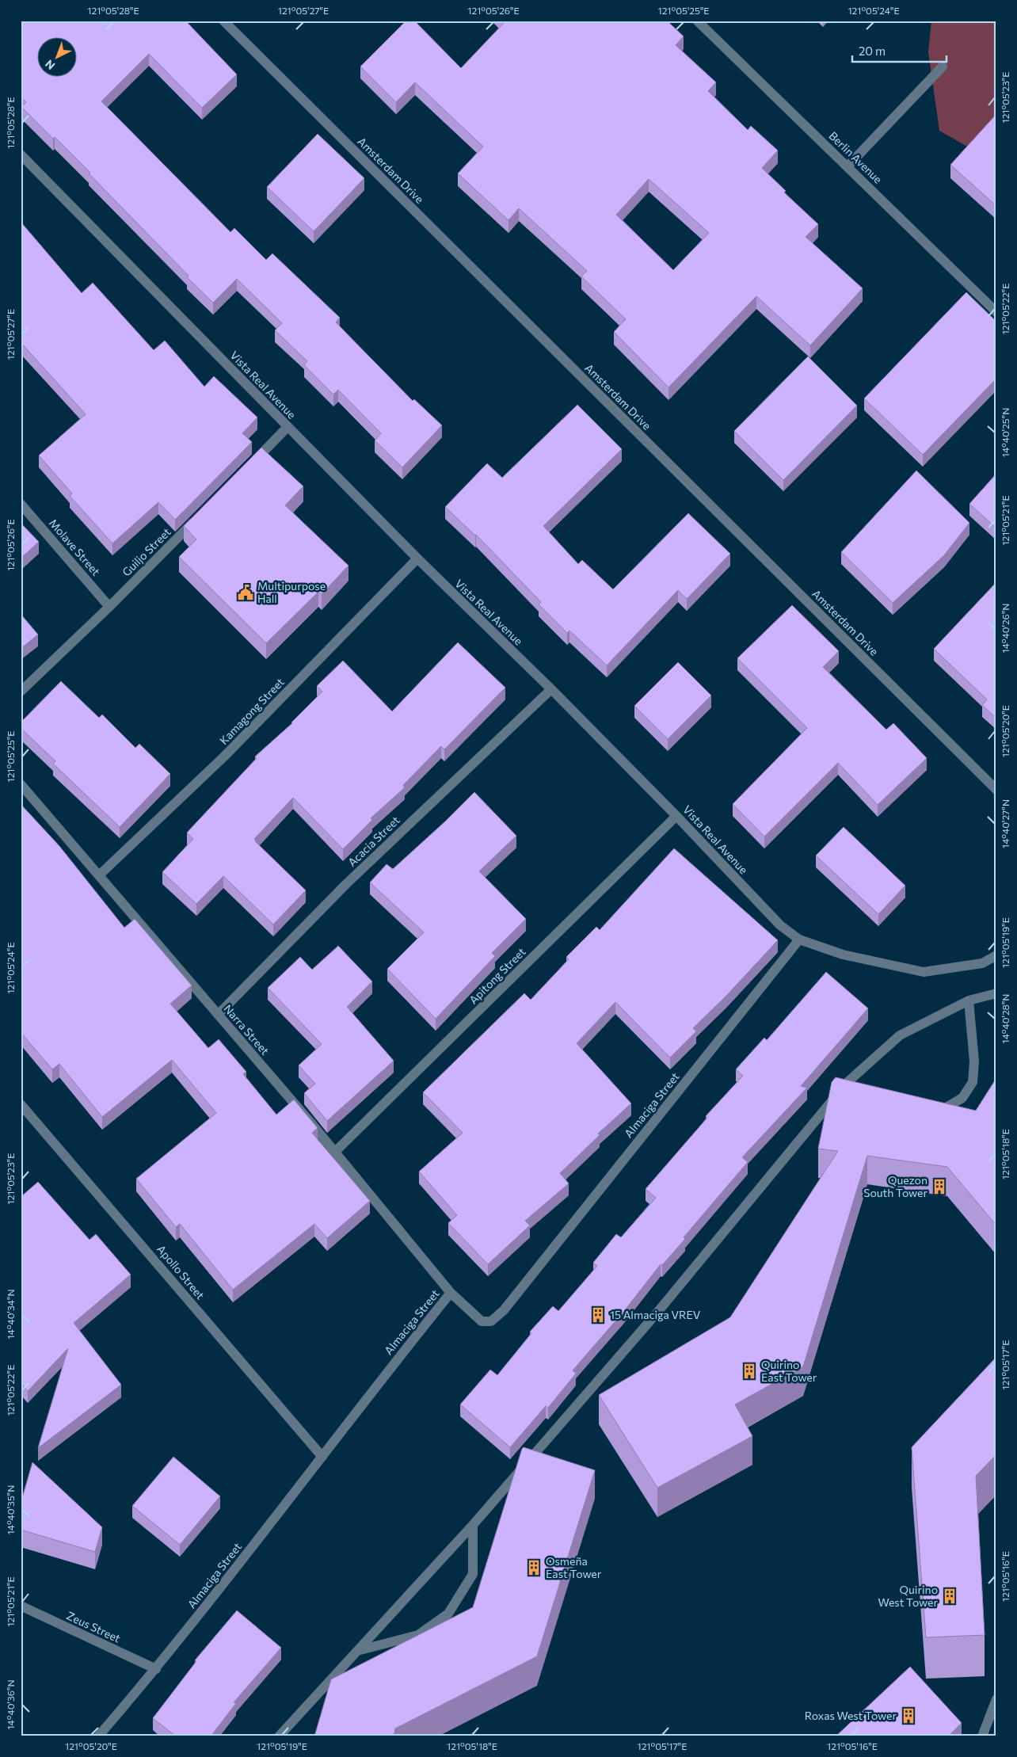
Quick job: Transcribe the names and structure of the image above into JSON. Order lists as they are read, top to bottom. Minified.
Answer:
{"streets":{"street":["Berlin Avenue","Amsterdam Drive","Vista Real Avenue","Molave Street","Guiljo Street","Kamagong Street","Acacia Street","Apitong Street","Narra Street","Almaciga Street","Apollo Street","Zeus Street"]},"crossings":[["Vista Real Avenue","Kamagong Street"],["Vista Real Avenue","Acacia Street"],["Vista Real Avenue","Apitong Street"],["Vista Real Avenue","Almaciga Street"],["Molave Street","Guiljo Street"],["Kamagong Street","Narra Street"],["Acacia Street","Narra Street"],["Apitong Street","Narra Street"],["Narra Street","Almaciga Street"],["Almaciga Street","Apollo Street"],["Almaciga Street","Zeus Street"]],"places":{"public building":["Multipurpose Hall"],"building":["Quezon South Tower","15 Almaciga VREV","Quirino East Tower","Osmeña East Tower","Quirino West Tower","Roxas West Tower"]},"scale_bar":"20 m","north":"bottom left","coordinates":["121°05'28\"E","121°05'27\"E","121°05'26\"E","121°05'25\"E","121°05'24\"E","121°05'23\"E","121°05'22\"E","14°40'25\"N","121°05'21\"E","14°40'26\"N","121°05'20\"E","14°40'27\"N","121°05'19\"E","14°40'28\"N","121°05'18\"E","14°40'34\"N","121°05'17\"E","14°40'35\"N","121°05'16\"E","14°40'36\"N"]}
